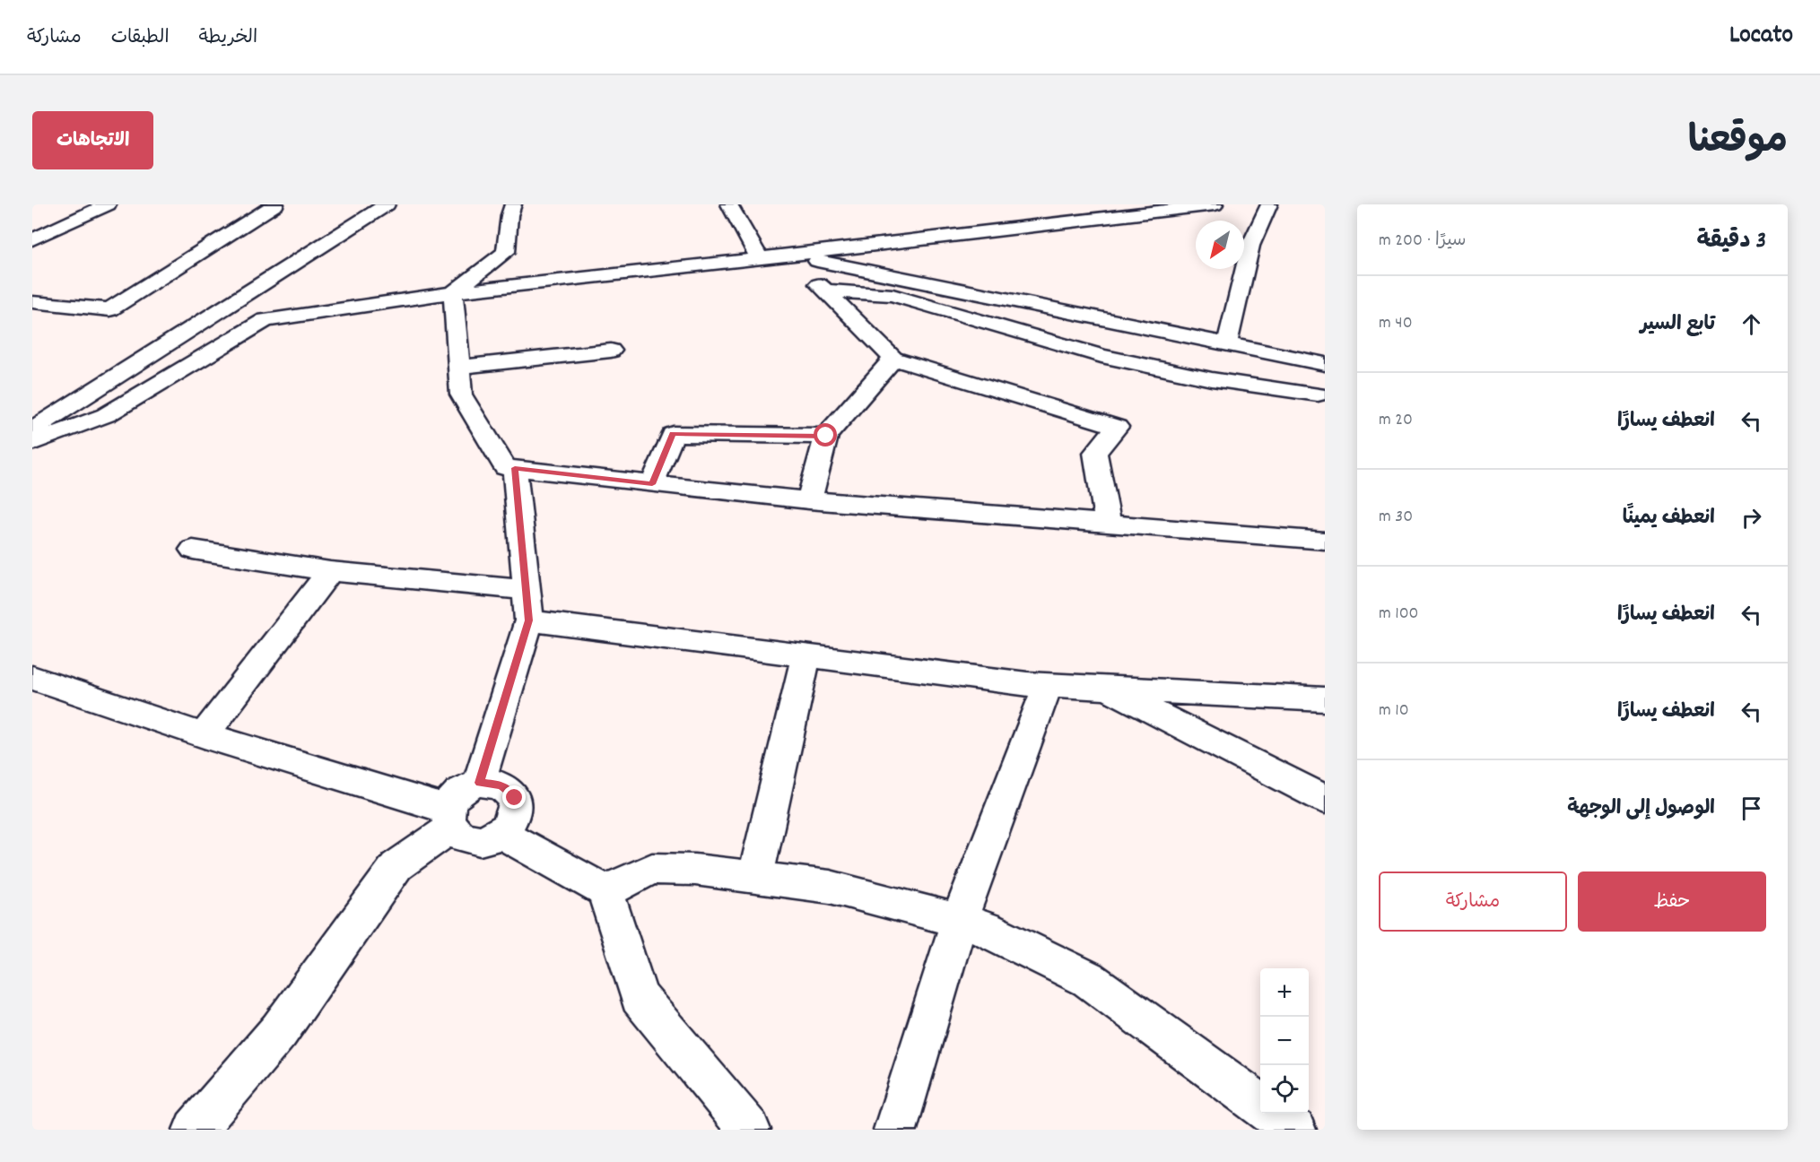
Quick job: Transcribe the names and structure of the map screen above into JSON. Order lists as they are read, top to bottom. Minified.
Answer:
{"north":"bottom left","page":{"header":"Locato","nav":["الخريطة","الطبقات","مشاركة"],"title":"موقعنا","buttons":["الاتجاهات",["حفظ","مشاركة"]],"heading":["3 دقيقة","سيرًا · 200 m"],"list":[["تابع السير","40 m"],["انعطف يسارًا","20 m"],["انعطف يمينًا","30 m"],["انعطف يسارًا","100 m"],["انعطف يسارًا","10 m"],"الوصول إلى الوجهة"],"map_buttons":["+","−"]}}
